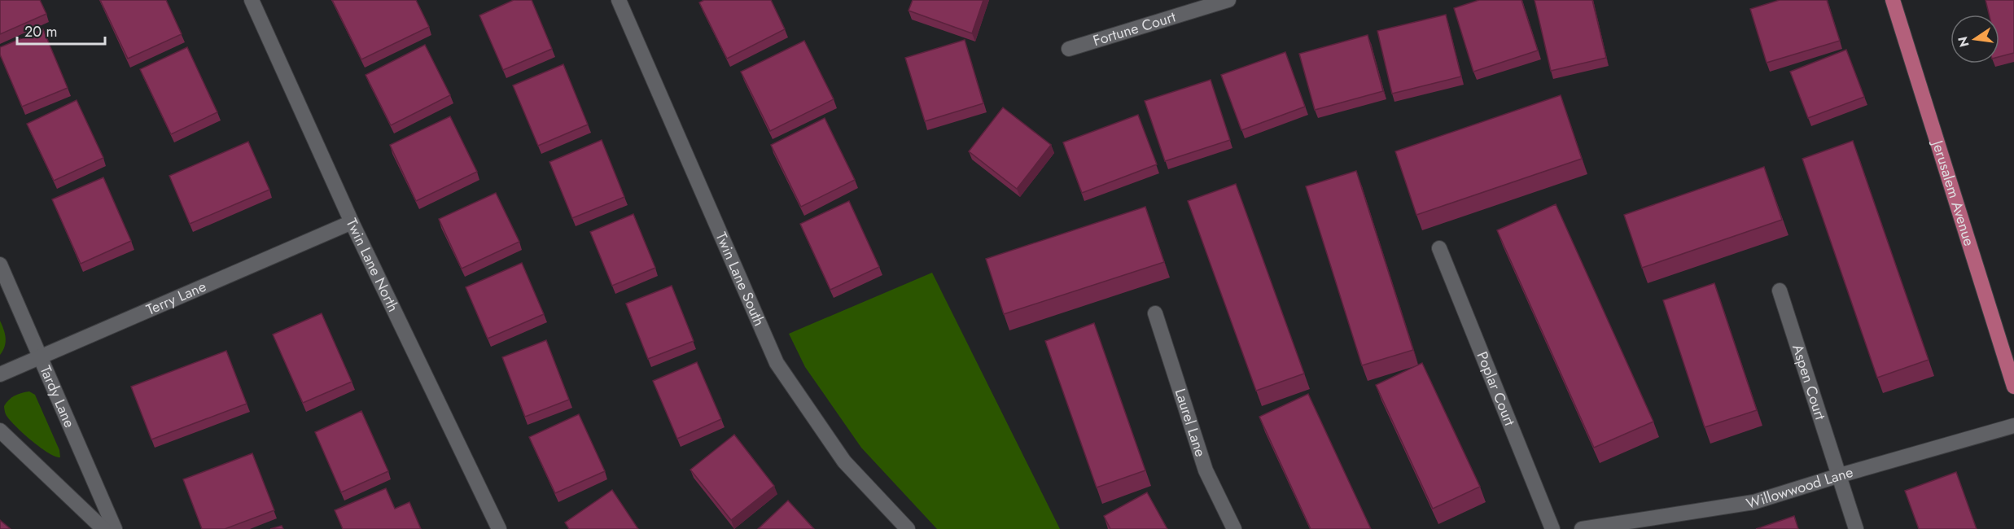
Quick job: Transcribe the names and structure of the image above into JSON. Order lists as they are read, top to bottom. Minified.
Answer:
{"streets":{"main road":["Jerusalem Avenue"],"street":["Fortune Court","Twin Lane North","Twin Lane South","Terry Lane","Aspen Court","Poplar Court","Tardy Lane","Laurel Lane","Willowwood Lane"]},"crossings":[["Twin Lane North","Terry Lane"],["Terry Lane","Tardy Lane"],["Aspen Court","Willowwood Lane"]],"scale_bar":"20 m","north":"left"}
